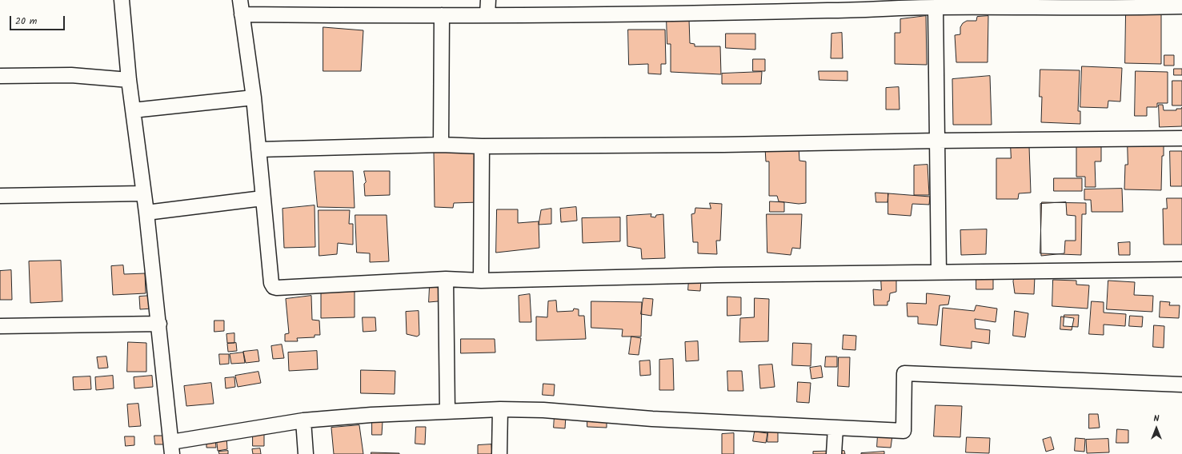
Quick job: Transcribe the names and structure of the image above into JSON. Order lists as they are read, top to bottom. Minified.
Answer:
{"scale_bar":"20 m","north":"top"}
